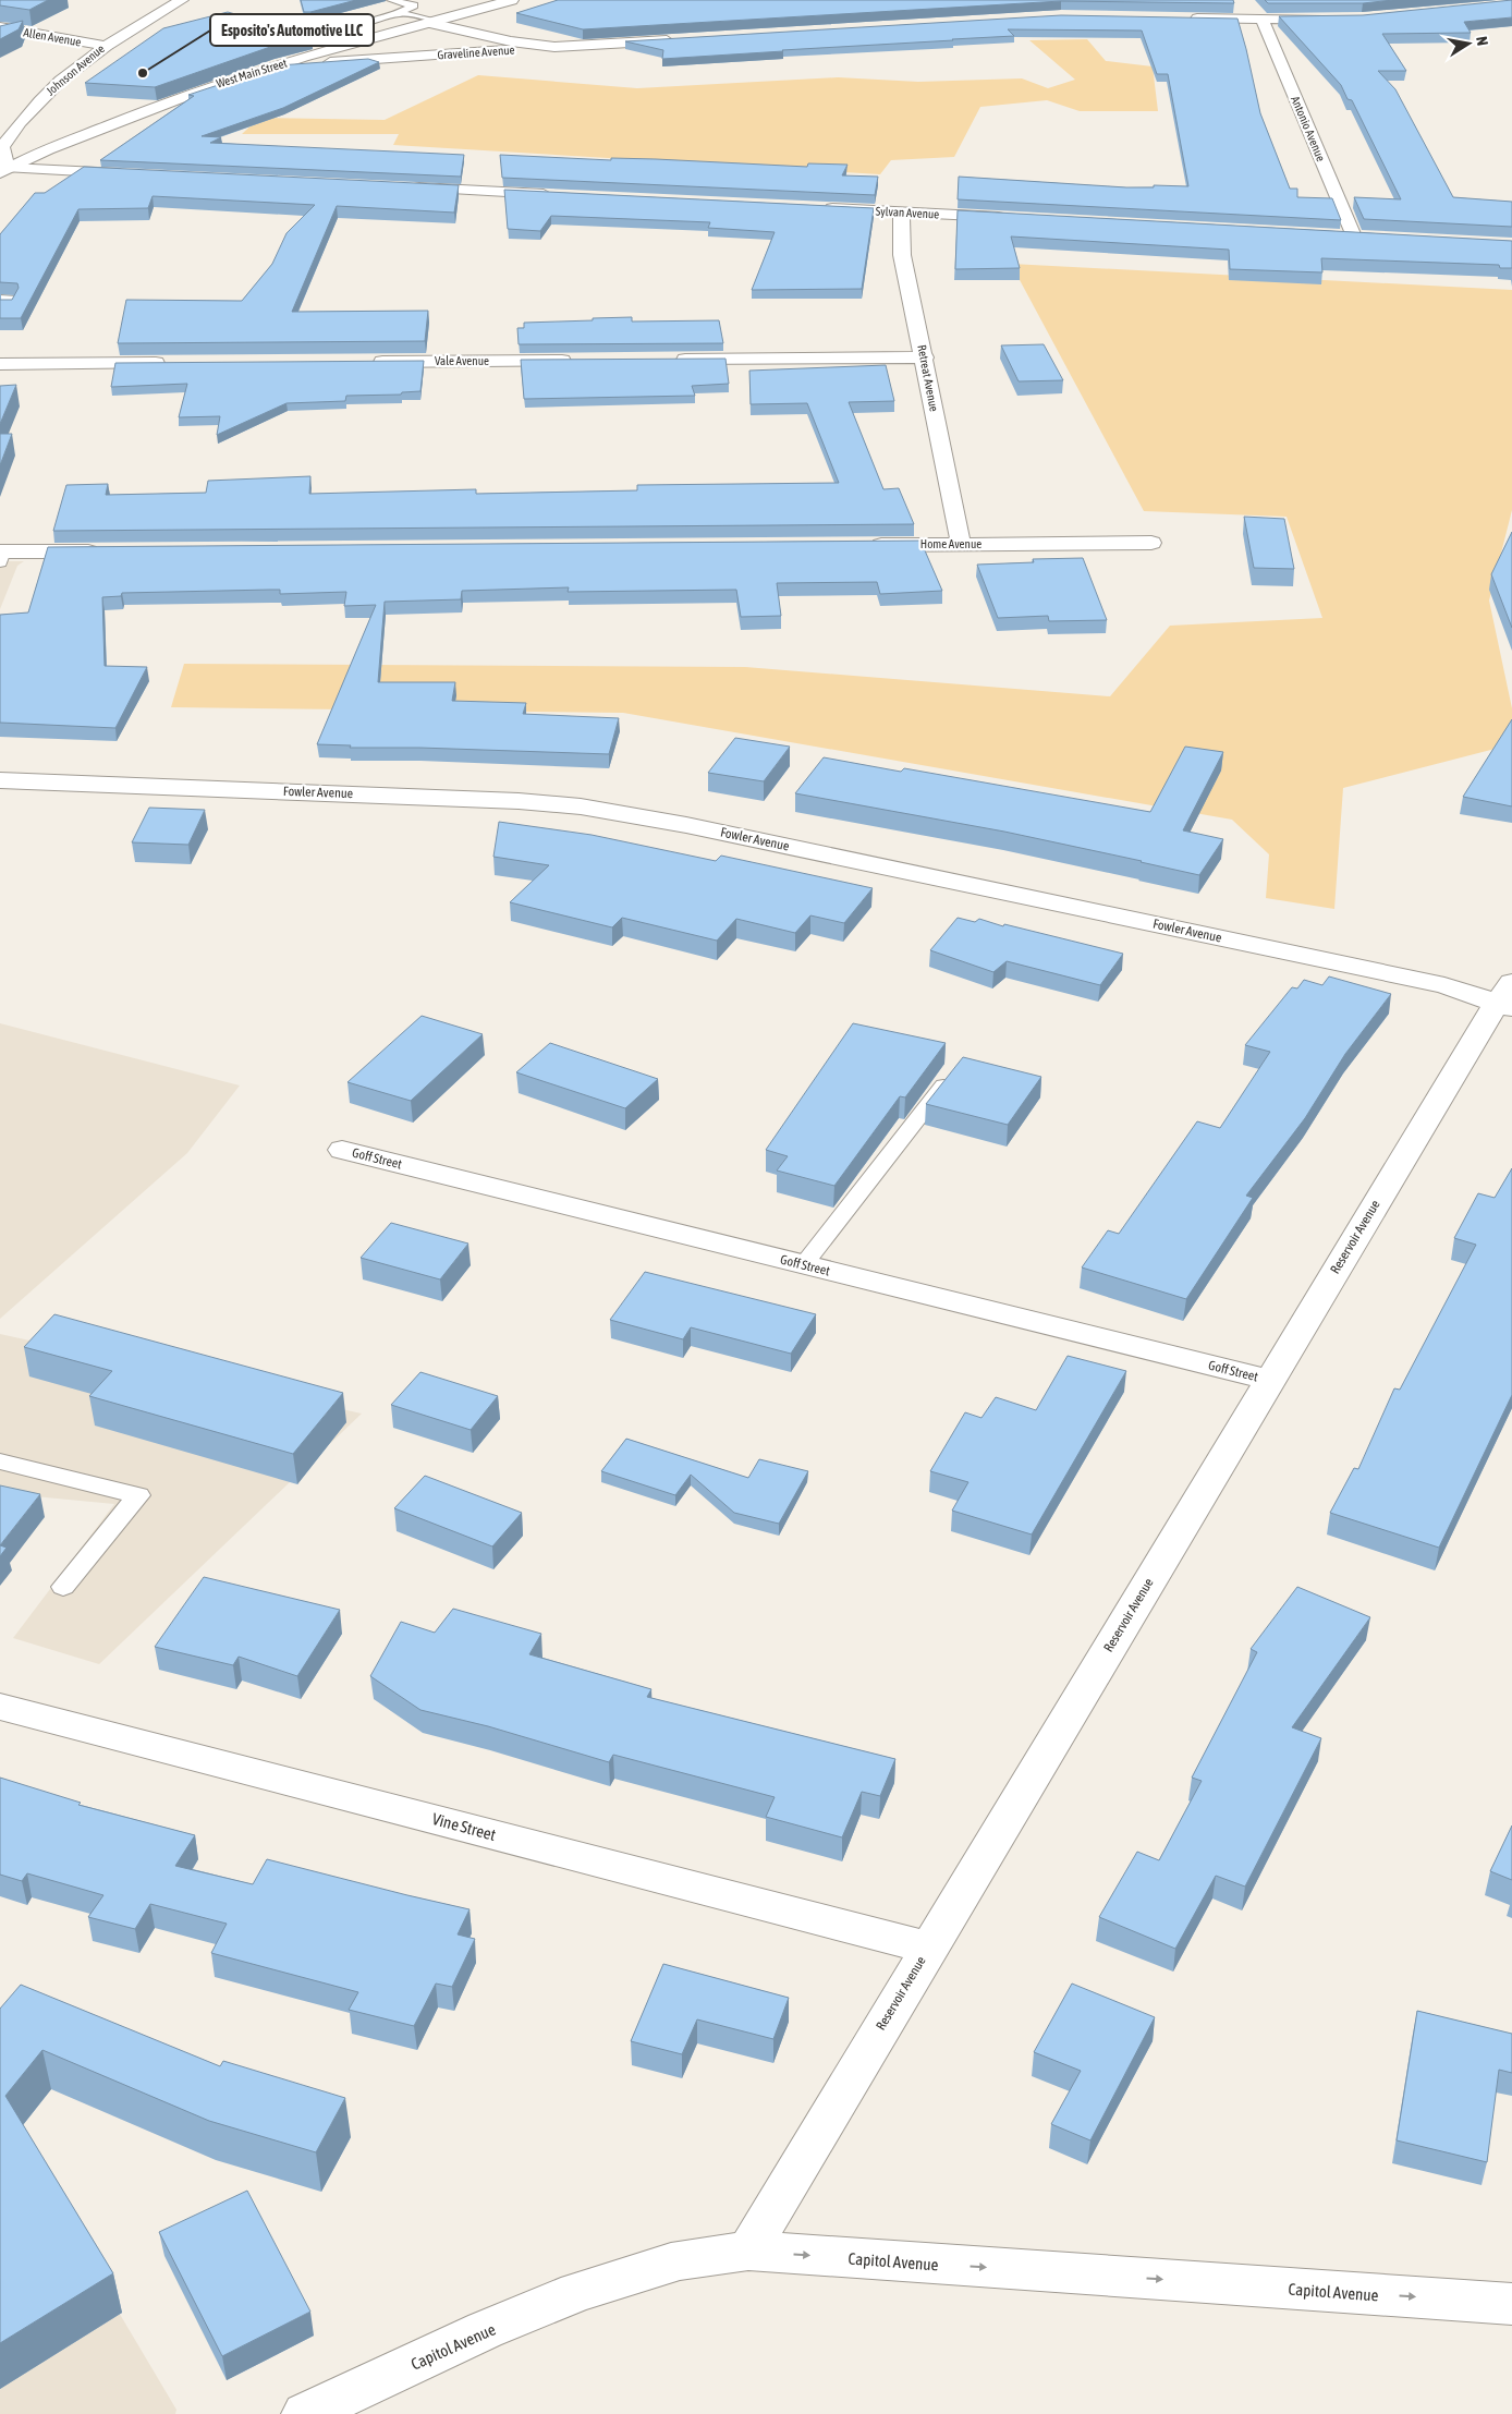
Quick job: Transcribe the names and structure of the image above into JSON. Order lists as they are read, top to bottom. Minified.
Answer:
{"streets":{"street":["Allen Avenue","Graveline Avenue","Johnson Avenue","West Main Street","Antonio Avenue","Sylvan Avenue","Vale Avenue","Retreat Avenue","Home Avenue","Fowler Avenue","Goff Street","Reservoir Avenue","Vine Street","Capitol Avenue"]},"crossings":[["Allen Avenue","Johnson Avenue"],["Graveline Avenue","West Main Street"],["Johnson Avenue","West Main Street"],["Sylvan Avenue","Retreat Avenue"],["Retreat Avenue","Home Avenue"],["Fowler Avenue","Reservoir Avenue"],["Goff Street","Reservoir Avenue"],["Reservoir Avenue","Vine Street"],["Reservoir Avenue","Capitol Avenue"]],"one_way":["Capitol Avenue"],"places":["Esposito's Automotive LLC"],"north":"right"}
